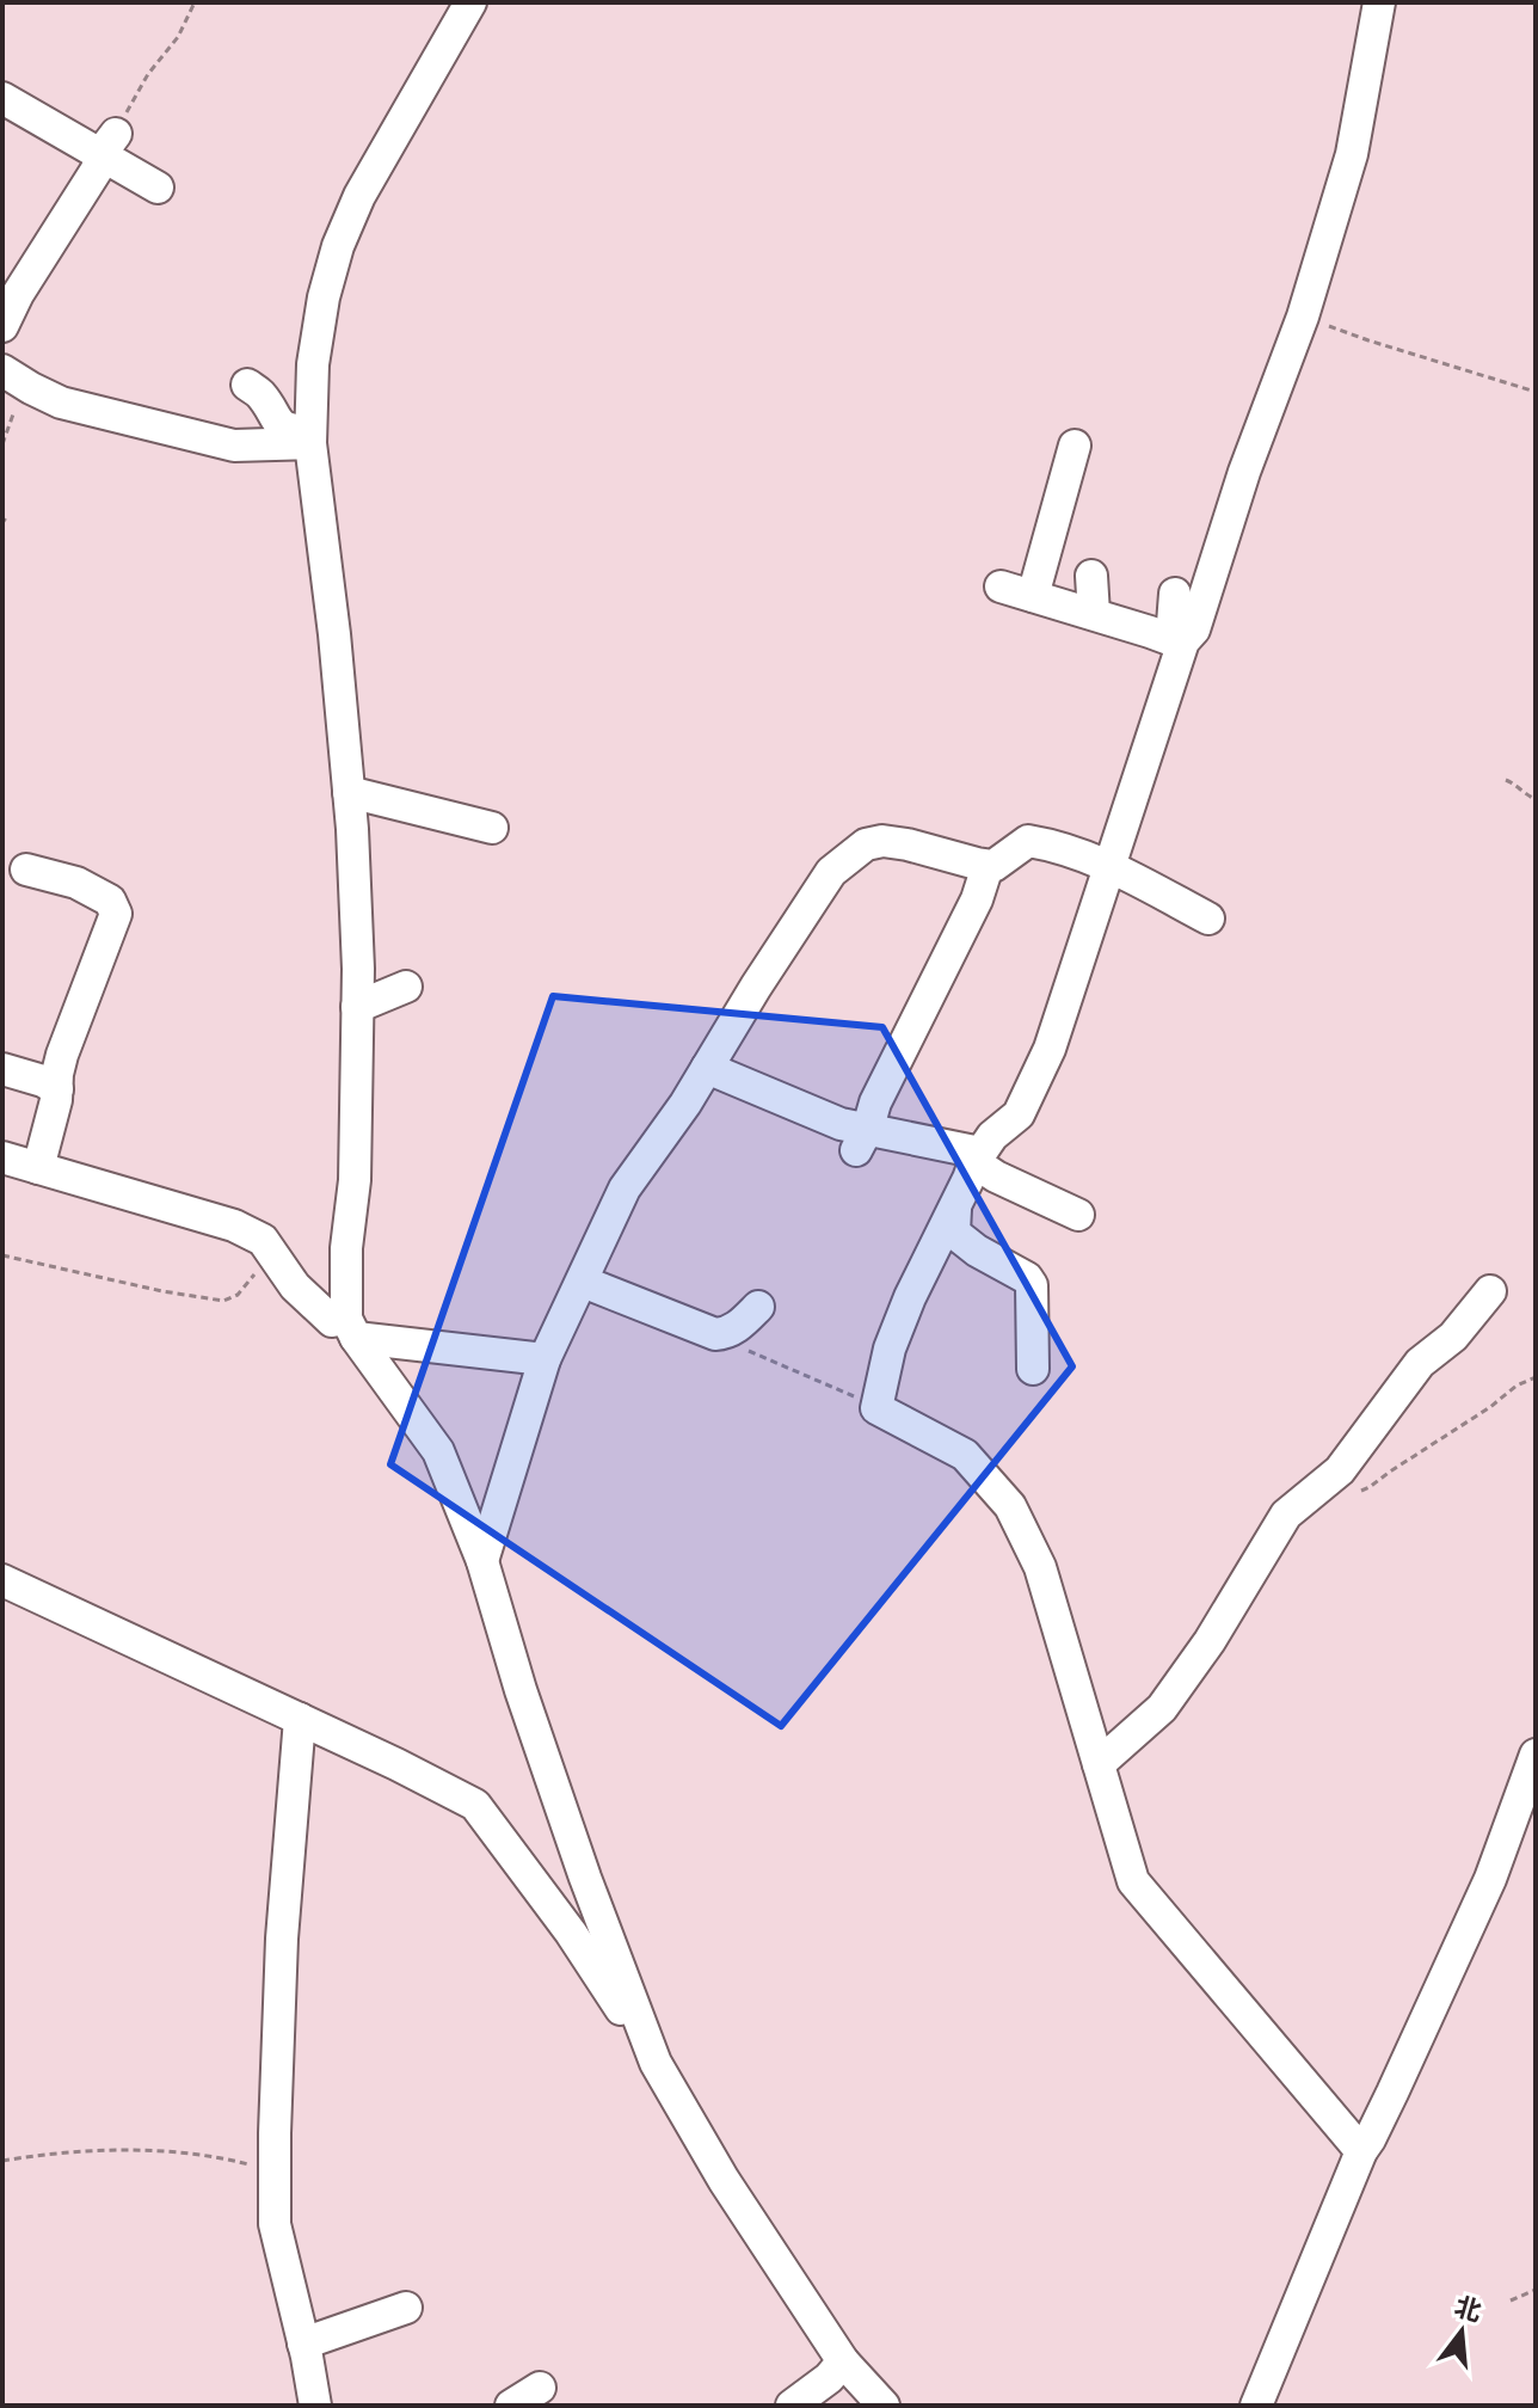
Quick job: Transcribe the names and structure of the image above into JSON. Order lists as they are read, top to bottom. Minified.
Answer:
{"north":"top"}
